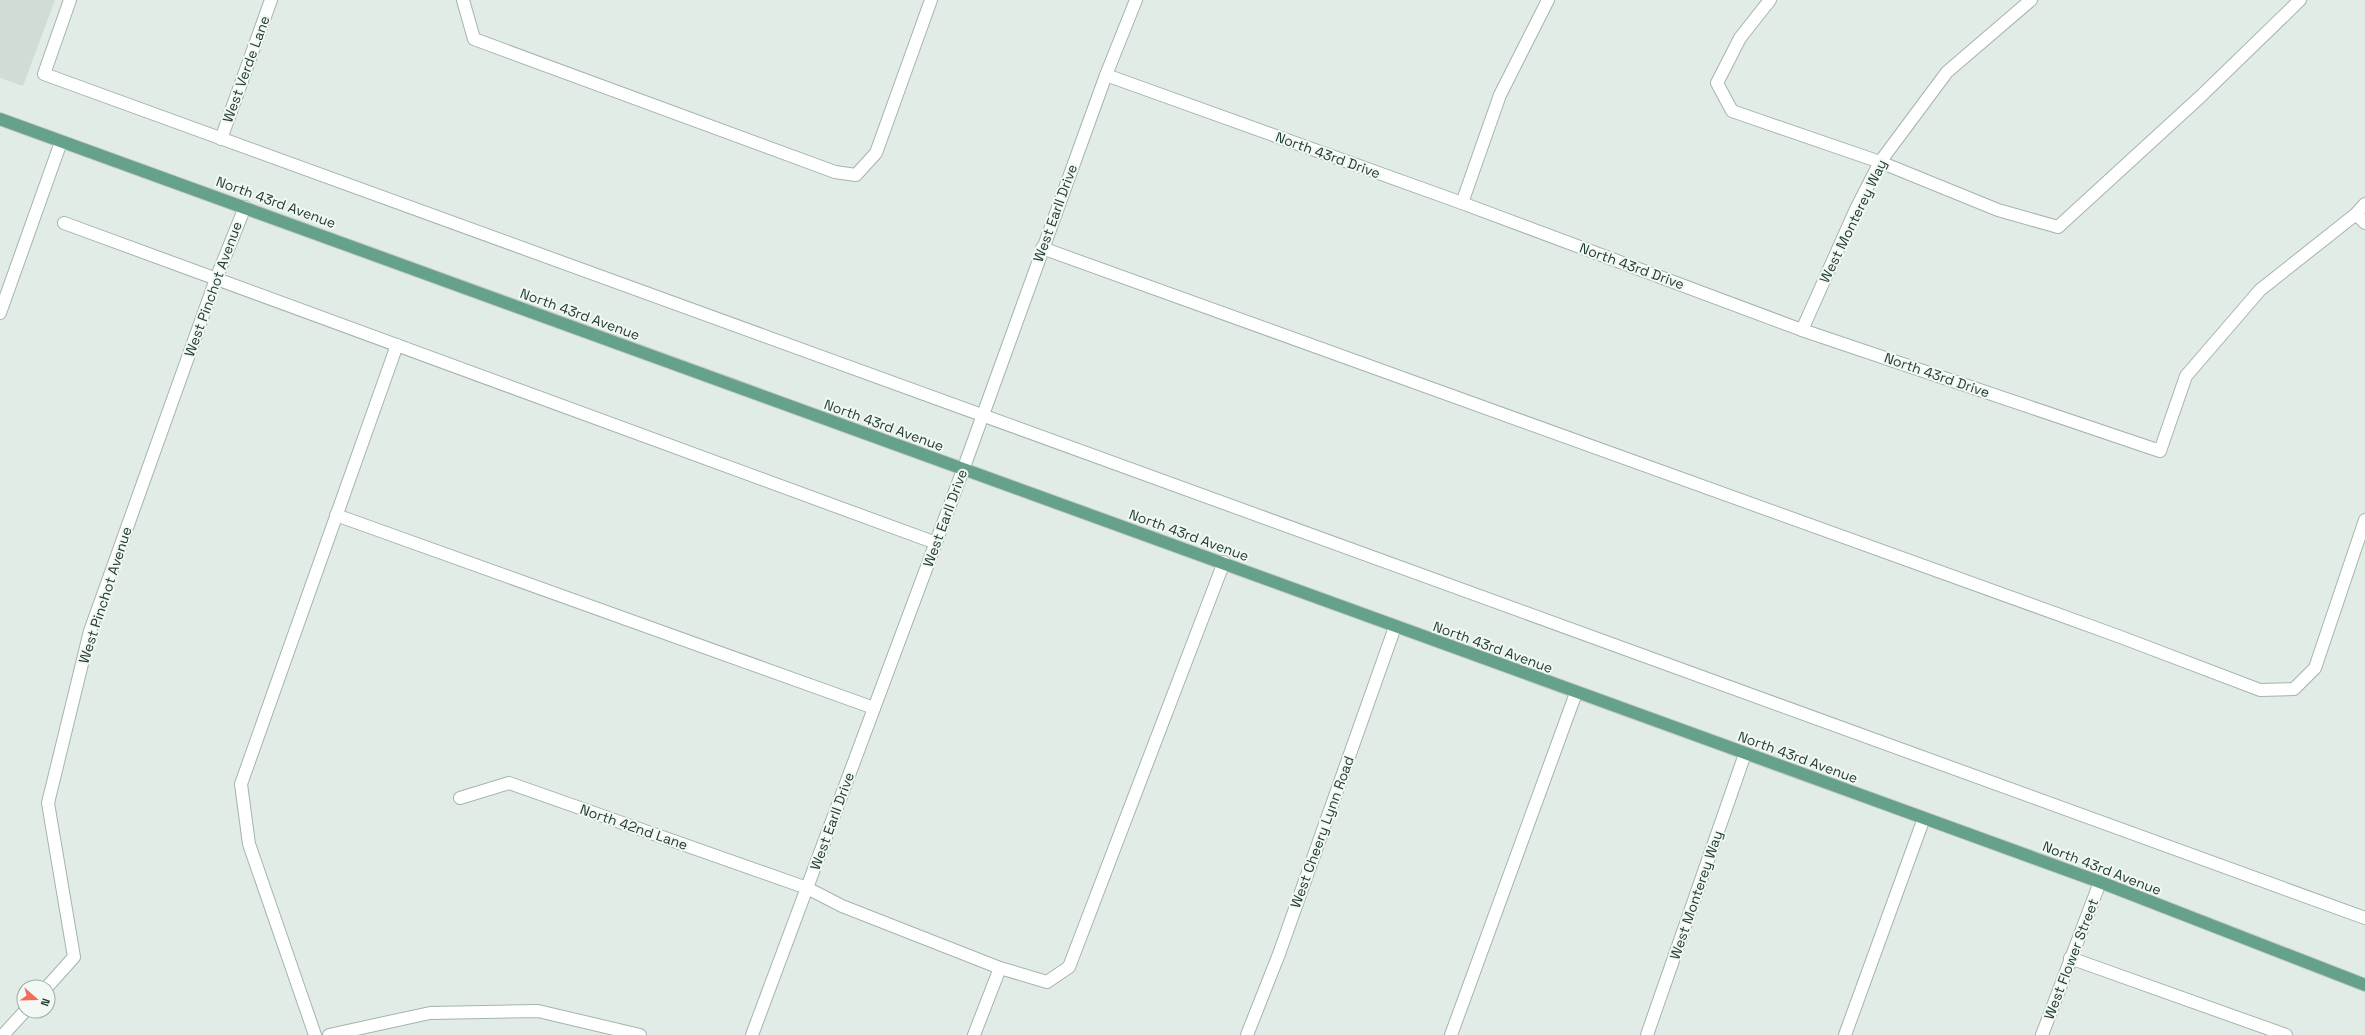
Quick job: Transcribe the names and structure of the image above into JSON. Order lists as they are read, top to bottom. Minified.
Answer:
{"streets":{"main road":["North 43rd Avenue"],"street":["West Verde Lane","North 43rd Drive","West Earll Drive","West Monterey Way","West Pinchot Avenue","North 42nd Lane","West Cheery Lynn Road","West Flower Street"]},"crossings":[["North 43rd Drive","West Earll Drive"],["North 43rd Drive","West Monterey Way"],["North 43rd Avenue","West Earll Drive"],["North 43rd Avenue","West Monterey Way"],["North 43rd Avenue","West Pinchot Avenue"],["North 43rd Avenue","North 42nd Lane"],["North 43rd Avenue","West Cheery Lynn Road"],["North 43rd Avenue","West Flower Street"],["West Earll Drive","North 42nd Lane"]],"north":"right"}
